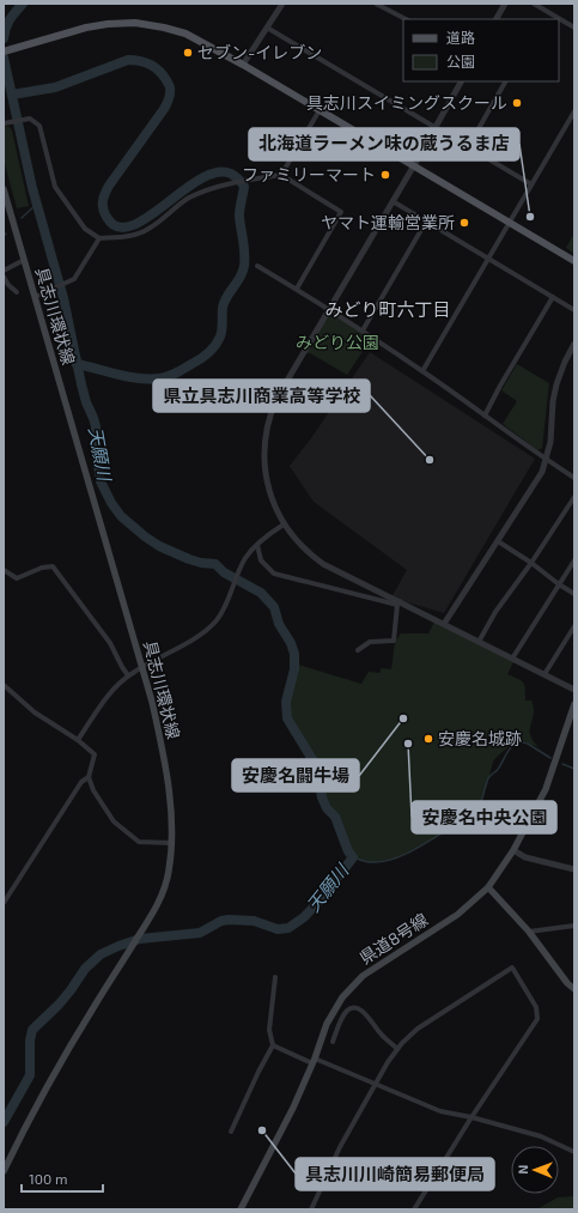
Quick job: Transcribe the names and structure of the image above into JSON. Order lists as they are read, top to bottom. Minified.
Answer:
{"streets":{"main road":["具志川環状線","県道8号線"]},"districts":["みどり町六丁目"],"water":["天願川"],"parks":["みどり公園"],"places":["セブン-イレブン","具志川スイミングスクール","ファミリーマート","北海道ラーメン味の蔵うるま店","ヤマト運輸営業所","県立具志川商業高等学校","安慶名闘牛場","安慶名城跡","安慶名中央公園","具志川川崎簡易郵便局"],"legend":["道路","公園"],"scale_bar":"100 m","north":"left"}
